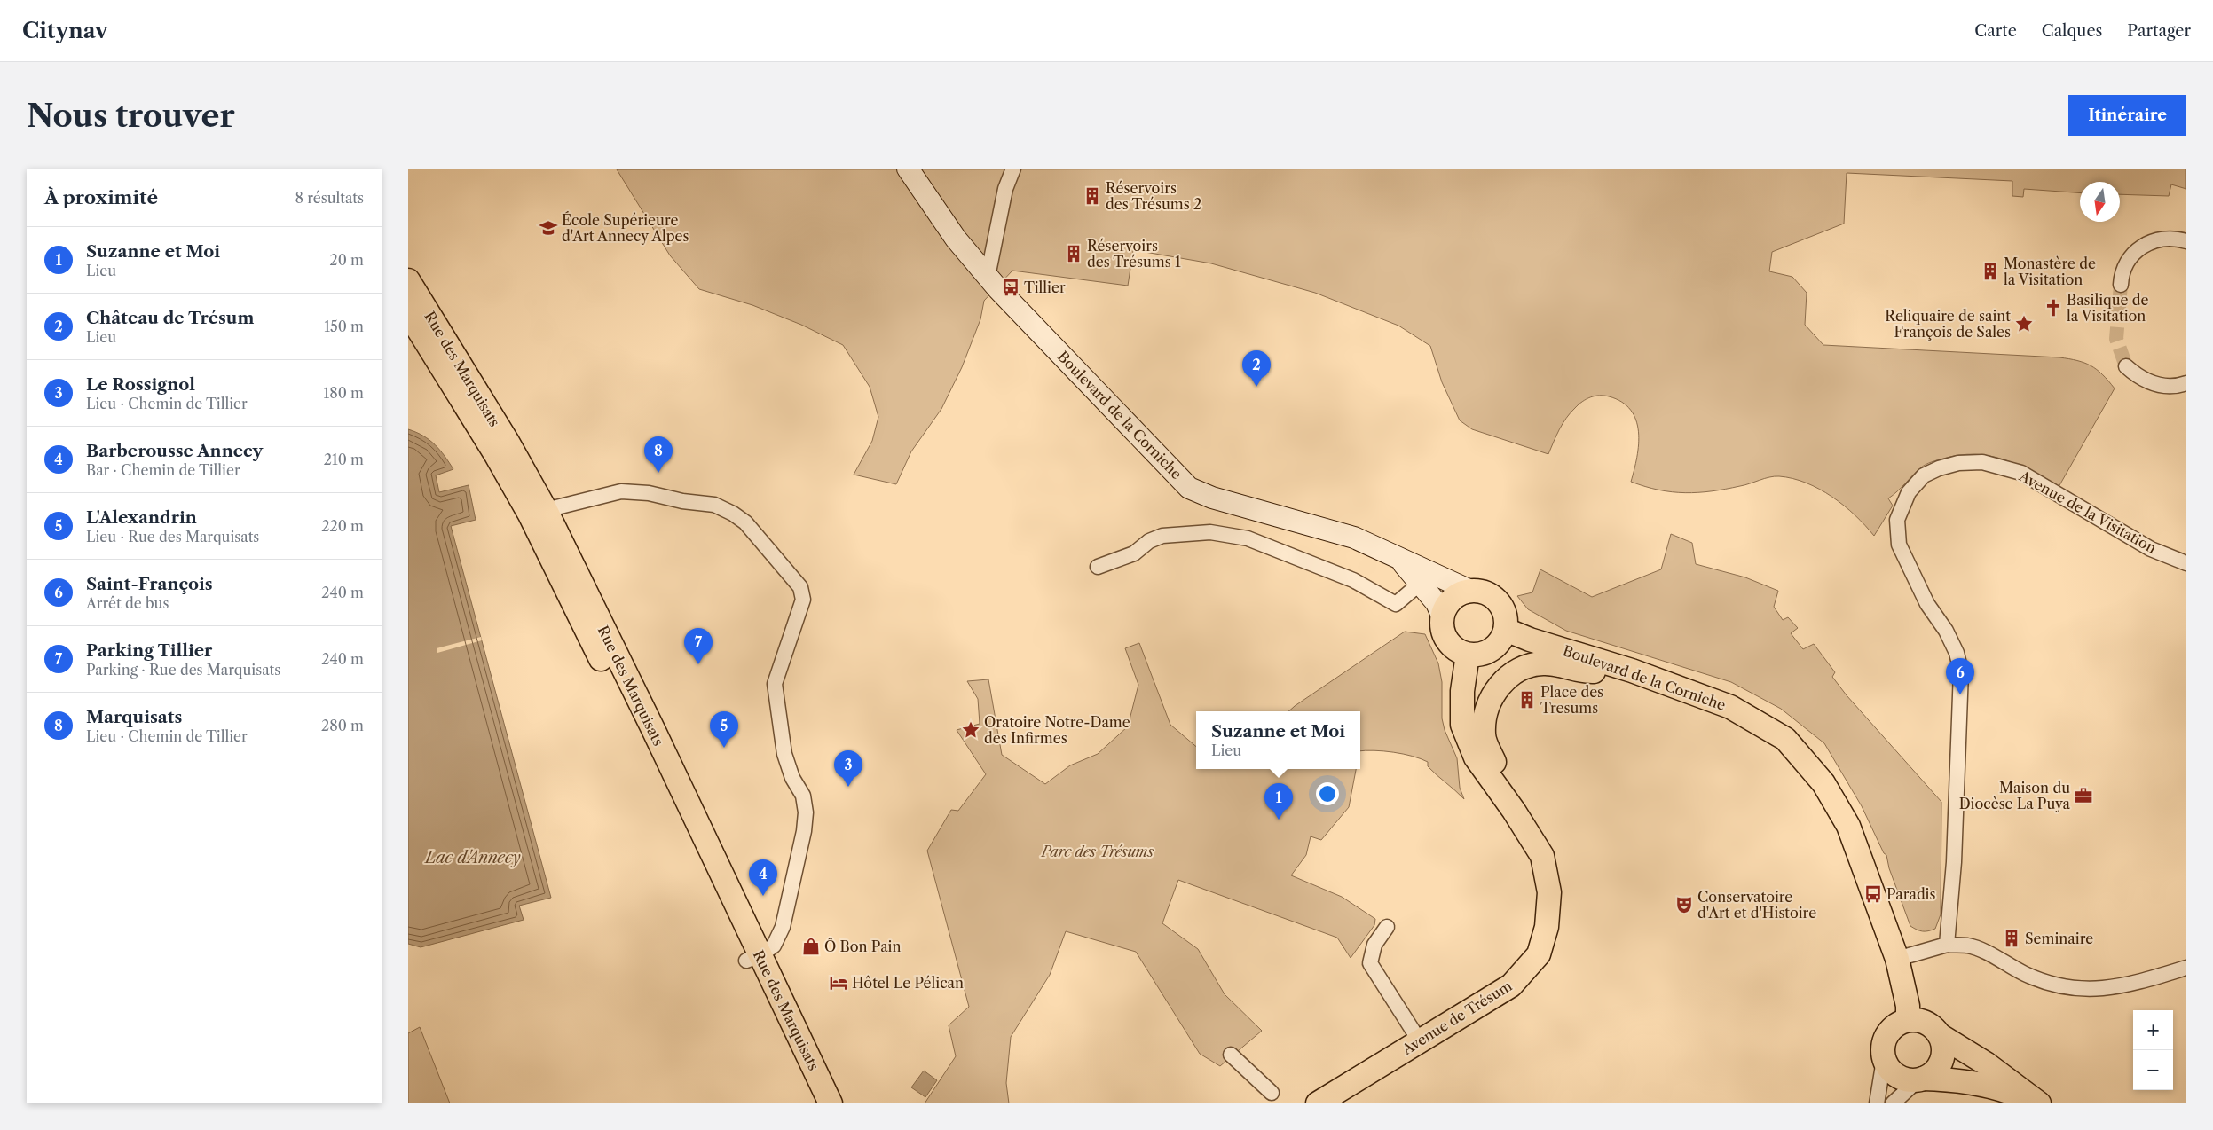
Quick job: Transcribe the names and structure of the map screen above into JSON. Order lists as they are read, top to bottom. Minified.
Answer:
{"streets":{"main road":["Rue des Marquisats","Boulevard de la Corniche","Avenue de Trésum"],"street":["Avenue de la Visitation"]},"crossings":[["Boulevard de la Corniche","Avenue de Trésum"]],"water":["Lac d'Annecy"],"parks":["Parc des Trésums"],"places":{"building":["Réservoirs des Trésums 2","Réservoirs des Trésums 1","Monastère de la Visitation","Place des Tresums","Seminaire"],"school or university":["École Supérieure d'Art Annecy Alpes"],"bus stop":["Tillier","Paradis"],"church":["Basilique de la Visitation"],"place":["Reliquaire de saint François de Sales","Oratoire Notre-Dame des Infirmes"],"office":["Maison du Diocèse La Puya"],"theatre":["Conservatoire d'Art et d'Histoire"],"shop":["Ô Bon Pain"],"hotel":["Hôtel Le Pélican"]},"north":"bottom","page":{"header":"Citynav","nav":["Carte","Calques","Partager"],"buttons":"Itinéraire","title":"Nous trouver","heading":["À proximité","8 résultats"],"list":[{"mark":"1","name":"Suzanne et Moi","note":"Lieu","value":"20 m"},{"mark":"2","name":"Château de Trésum","note":"Lieu","value":"150 m"},{"mark":"3","name":"Le Rossignol","note":"Lieu · Chemin de Tillier","value":"180 m"},{"mark":"4","name":"Barberousse Annecy","note":"Bar · Chemin de Tillier","value":"210 m"},{"mark":"5","name":"L'Alexandrin","note":"Lieu · Rue des Marquisats","value":"220 m"},{"mark":"6","name":"Saint-François","note":"Arrêt de bus","value":"240 m"},{"mark":"7","name":"Parking Tillier","note":"Parking · Rue des Marquisats","value":"240 m"},{"mark":"8","name":"Marquisats","note":"Lieu · Chemin de Tillier","value":"280 m"}],"pins":["2","8","7","6","5","3","1","4"],"popup":["Suzanne et Moi","Lieu"],"map_buttons":["+","−"]}}
